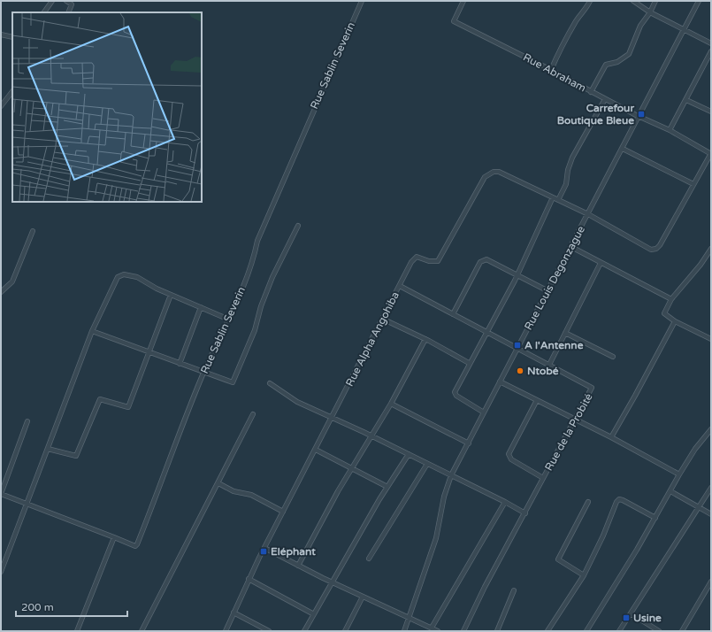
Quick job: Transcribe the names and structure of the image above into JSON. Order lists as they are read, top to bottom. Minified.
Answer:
{"streets":{"street":["Rue Sablin Severin","Rue Abraham","Rue Louis Degonzague","Rue Alpha Angohiba","Rue de la Probité"]},"crossings":[["Rue Abraham","Rue Louis Degonzague"],["Rue Louis Degonzague","Rue Alpha Angohiba"],["Rue Louis Degonzague","Rue de la Probité"],["Rue Alpha Angohiba","Rue de la Probité"]],"places":{"transit":["Carrefour Boutique Bleue","A l'Antenne","Eléphant","Usine"],"other":["Ntobé"]},"scale_bar":"200 m"}
